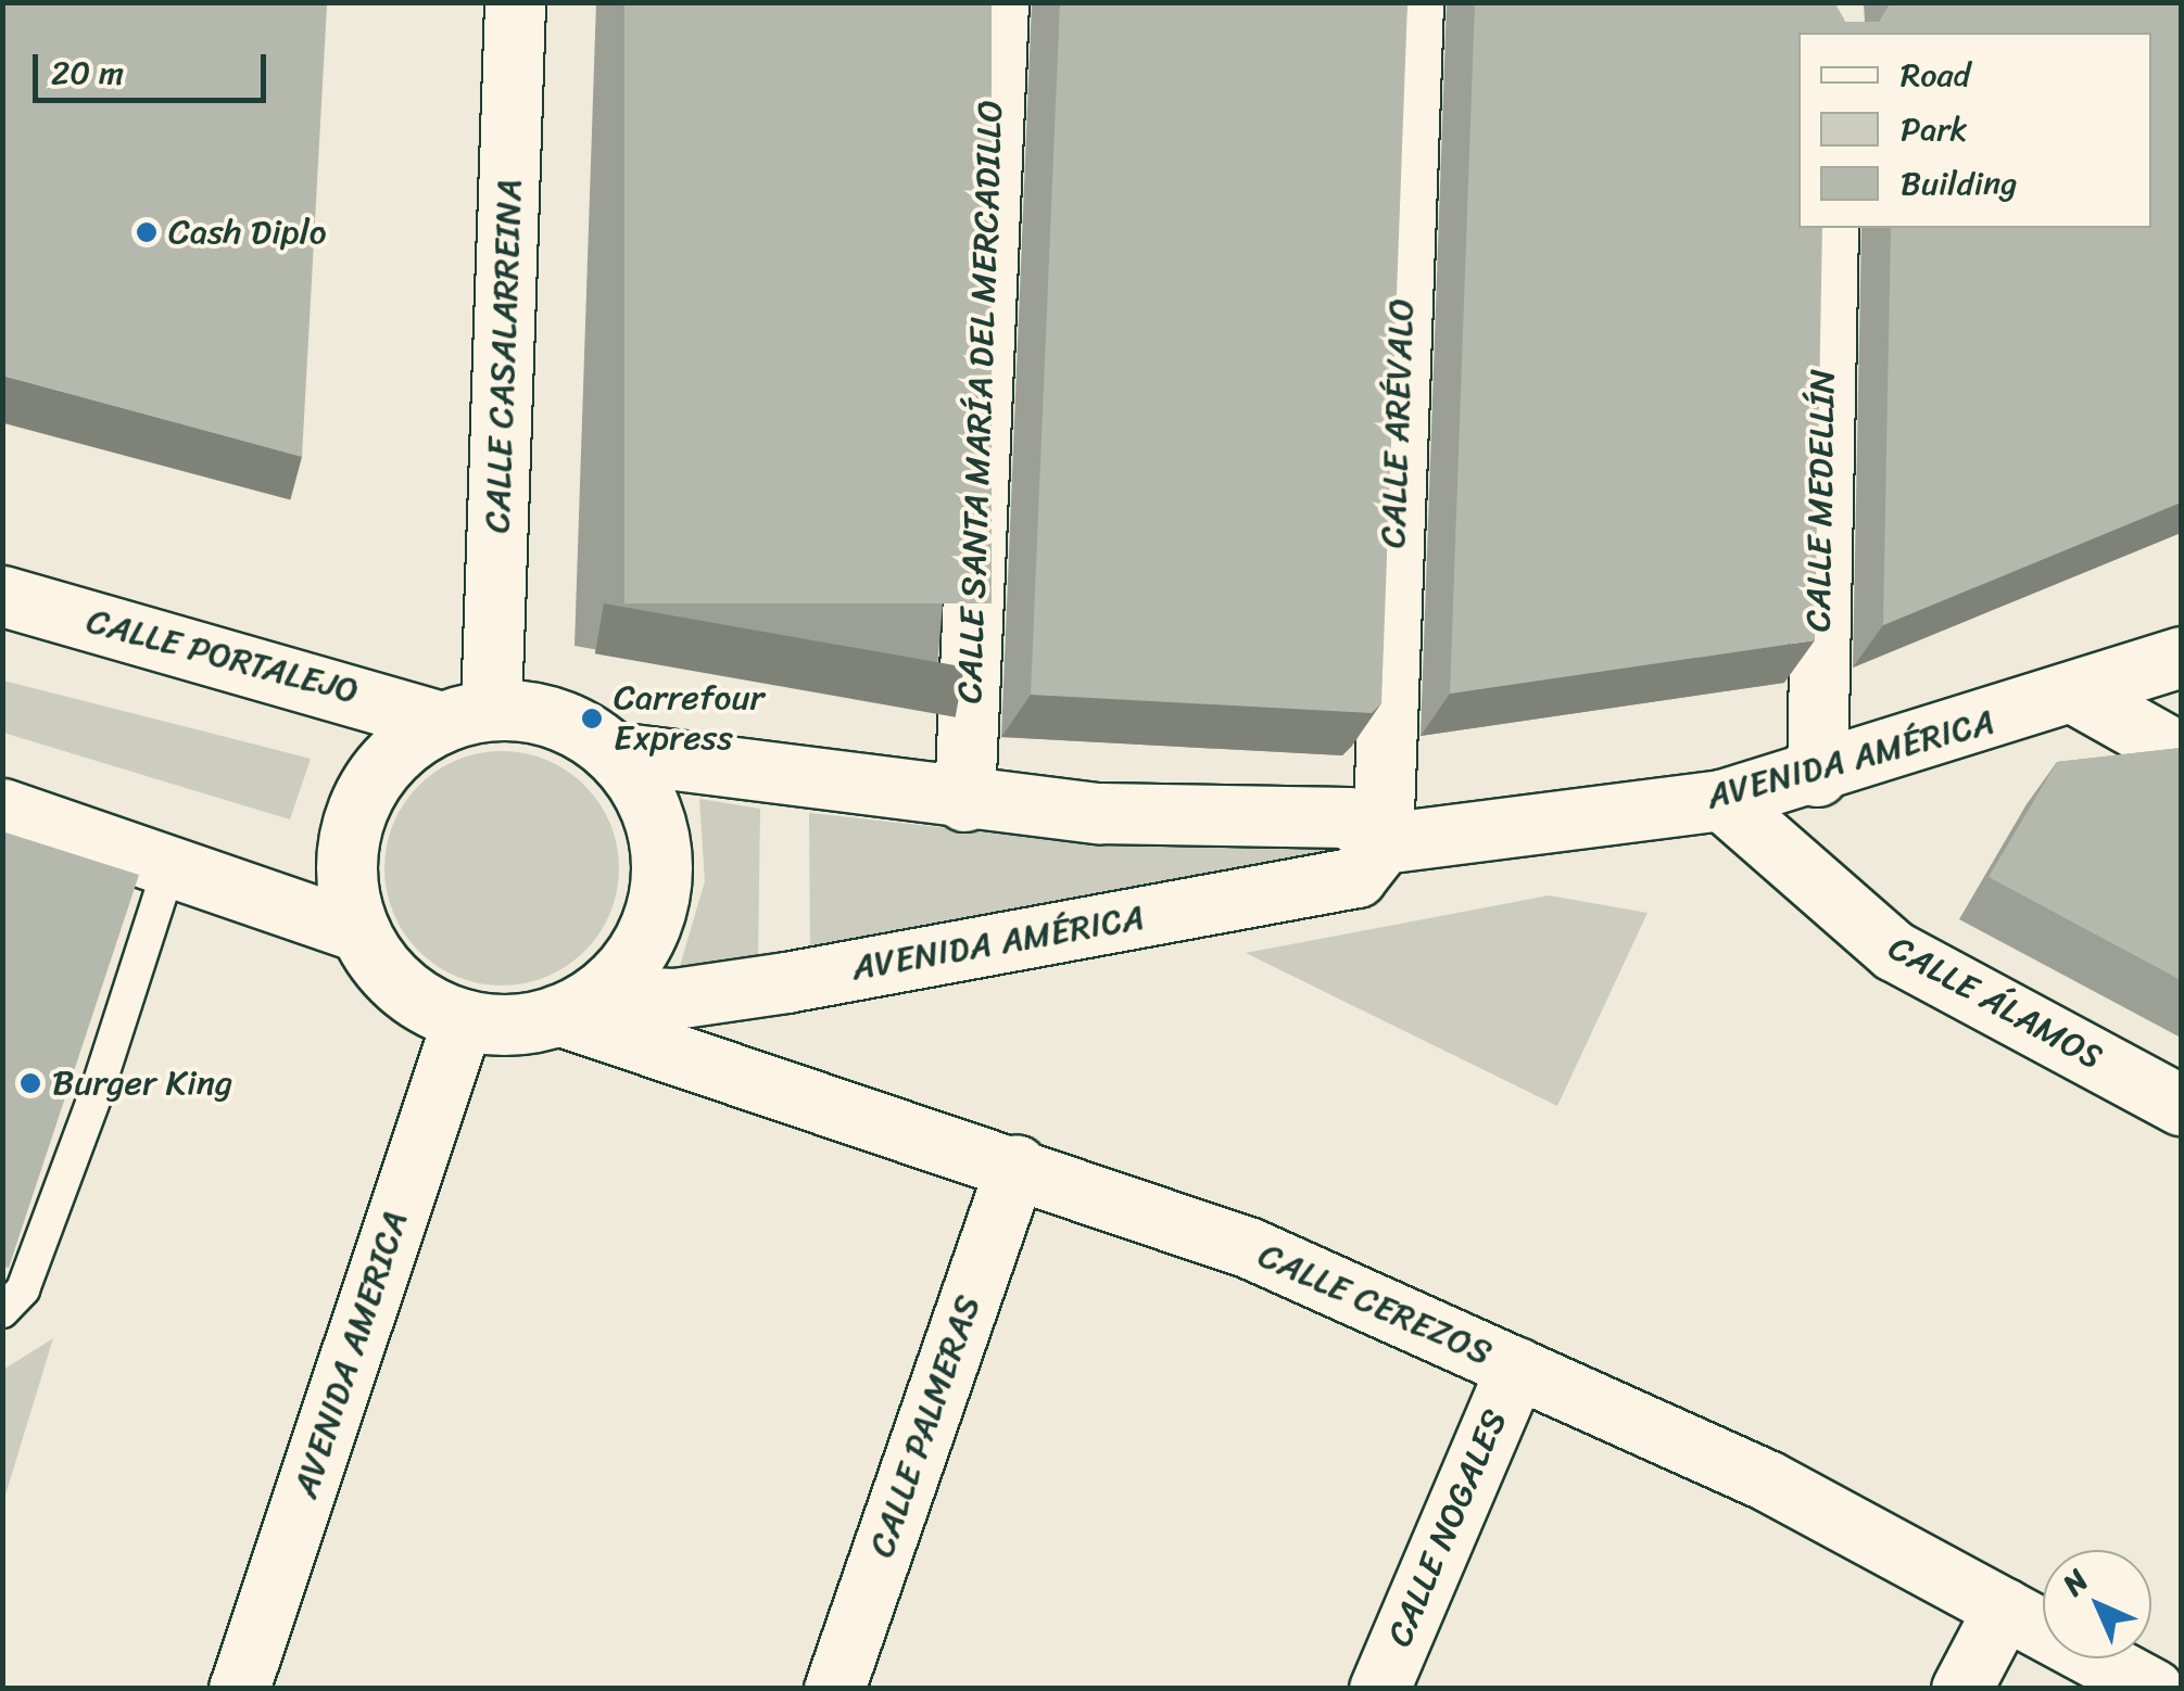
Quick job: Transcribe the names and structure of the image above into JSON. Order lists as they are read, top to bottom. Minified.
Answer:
{"streets":{"street":["CALLE CASALARREINA","CALLE SANTA MARÍA DEL MERCADILLO","CALLE ARÉVALO","CALLE MEDELLÍN","CALLE PORTALEJO","AVENIDA AMÉRICA","CALLE ÁLAMOS","CALLE CEREZOS","AVENIDA AMERICA","CALLE PALMERAS","CALLE NOGALES"]},"crossings":[["CALLE CASALARREINA","CALLE PORTALEJO"],["CALLE CASALARREINA","AVENIDA AMÉRICA"],["CALLE CASALARREINA","CALLE CEREZOS"],["CALLE CASALARREINA","AVENIDA AMERICA"],["CALLE ARÉVALO","AVENIDA AMÉRICA"],["CALLE MEDELLÍN","AVENIDA AMÉRICA"],["CALLE PORTALEJO","AVENIDA AMÉRICA"],["CALLE PORTALEJO","CALLE CEREZOS"],["CALLE PORTALEJO","AVENIDA AMERICA"],["AVENIDA AMÉRICA","CALLE ÁLAMOS"],["AVENIDA AMÉRICA","CALLE CEREZOS"],["AVENIDA AMÉRICA","AVENIDA AMERICA"],["CALLE CEREZOS","AVENIDA AMERICA"],["CALLE CEREZOS","CALLE PALMERAS"],["CALLE CEREZOS","CALLE NOGALES"]],"places":["Cash Diplo","Carrefour Express","Burger King"],"legend":["Road","Park","Building"],"scale_bar":"20 m","north":"top left"}
